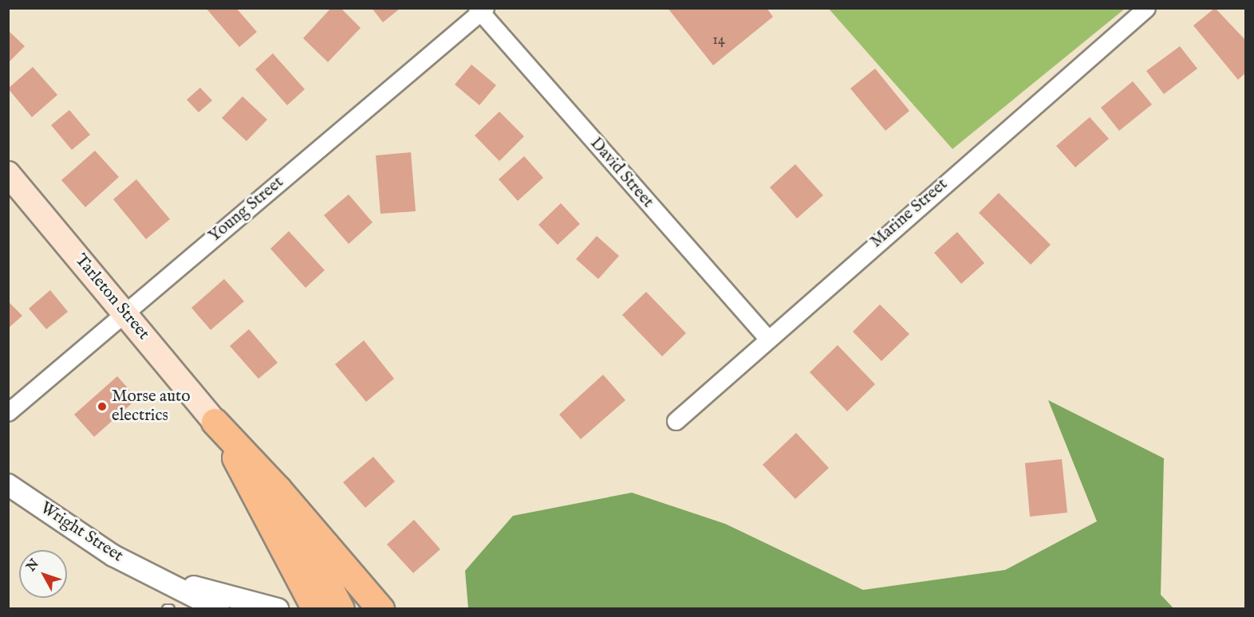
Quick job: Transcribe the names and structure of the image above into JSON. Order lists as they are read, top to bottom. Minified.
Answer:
{"streets":{"highway":["Tarleton Street"],"street":["David Street","Young Street","Marine Street","Wright Street"]},"crossings":[["David Street","Young Street"],["David Street","Marine Street"],["Young Street","Tarleton Street"]],"places":["Morse auto electrics"],"house_numbers":["14"],"north":"top left"}
